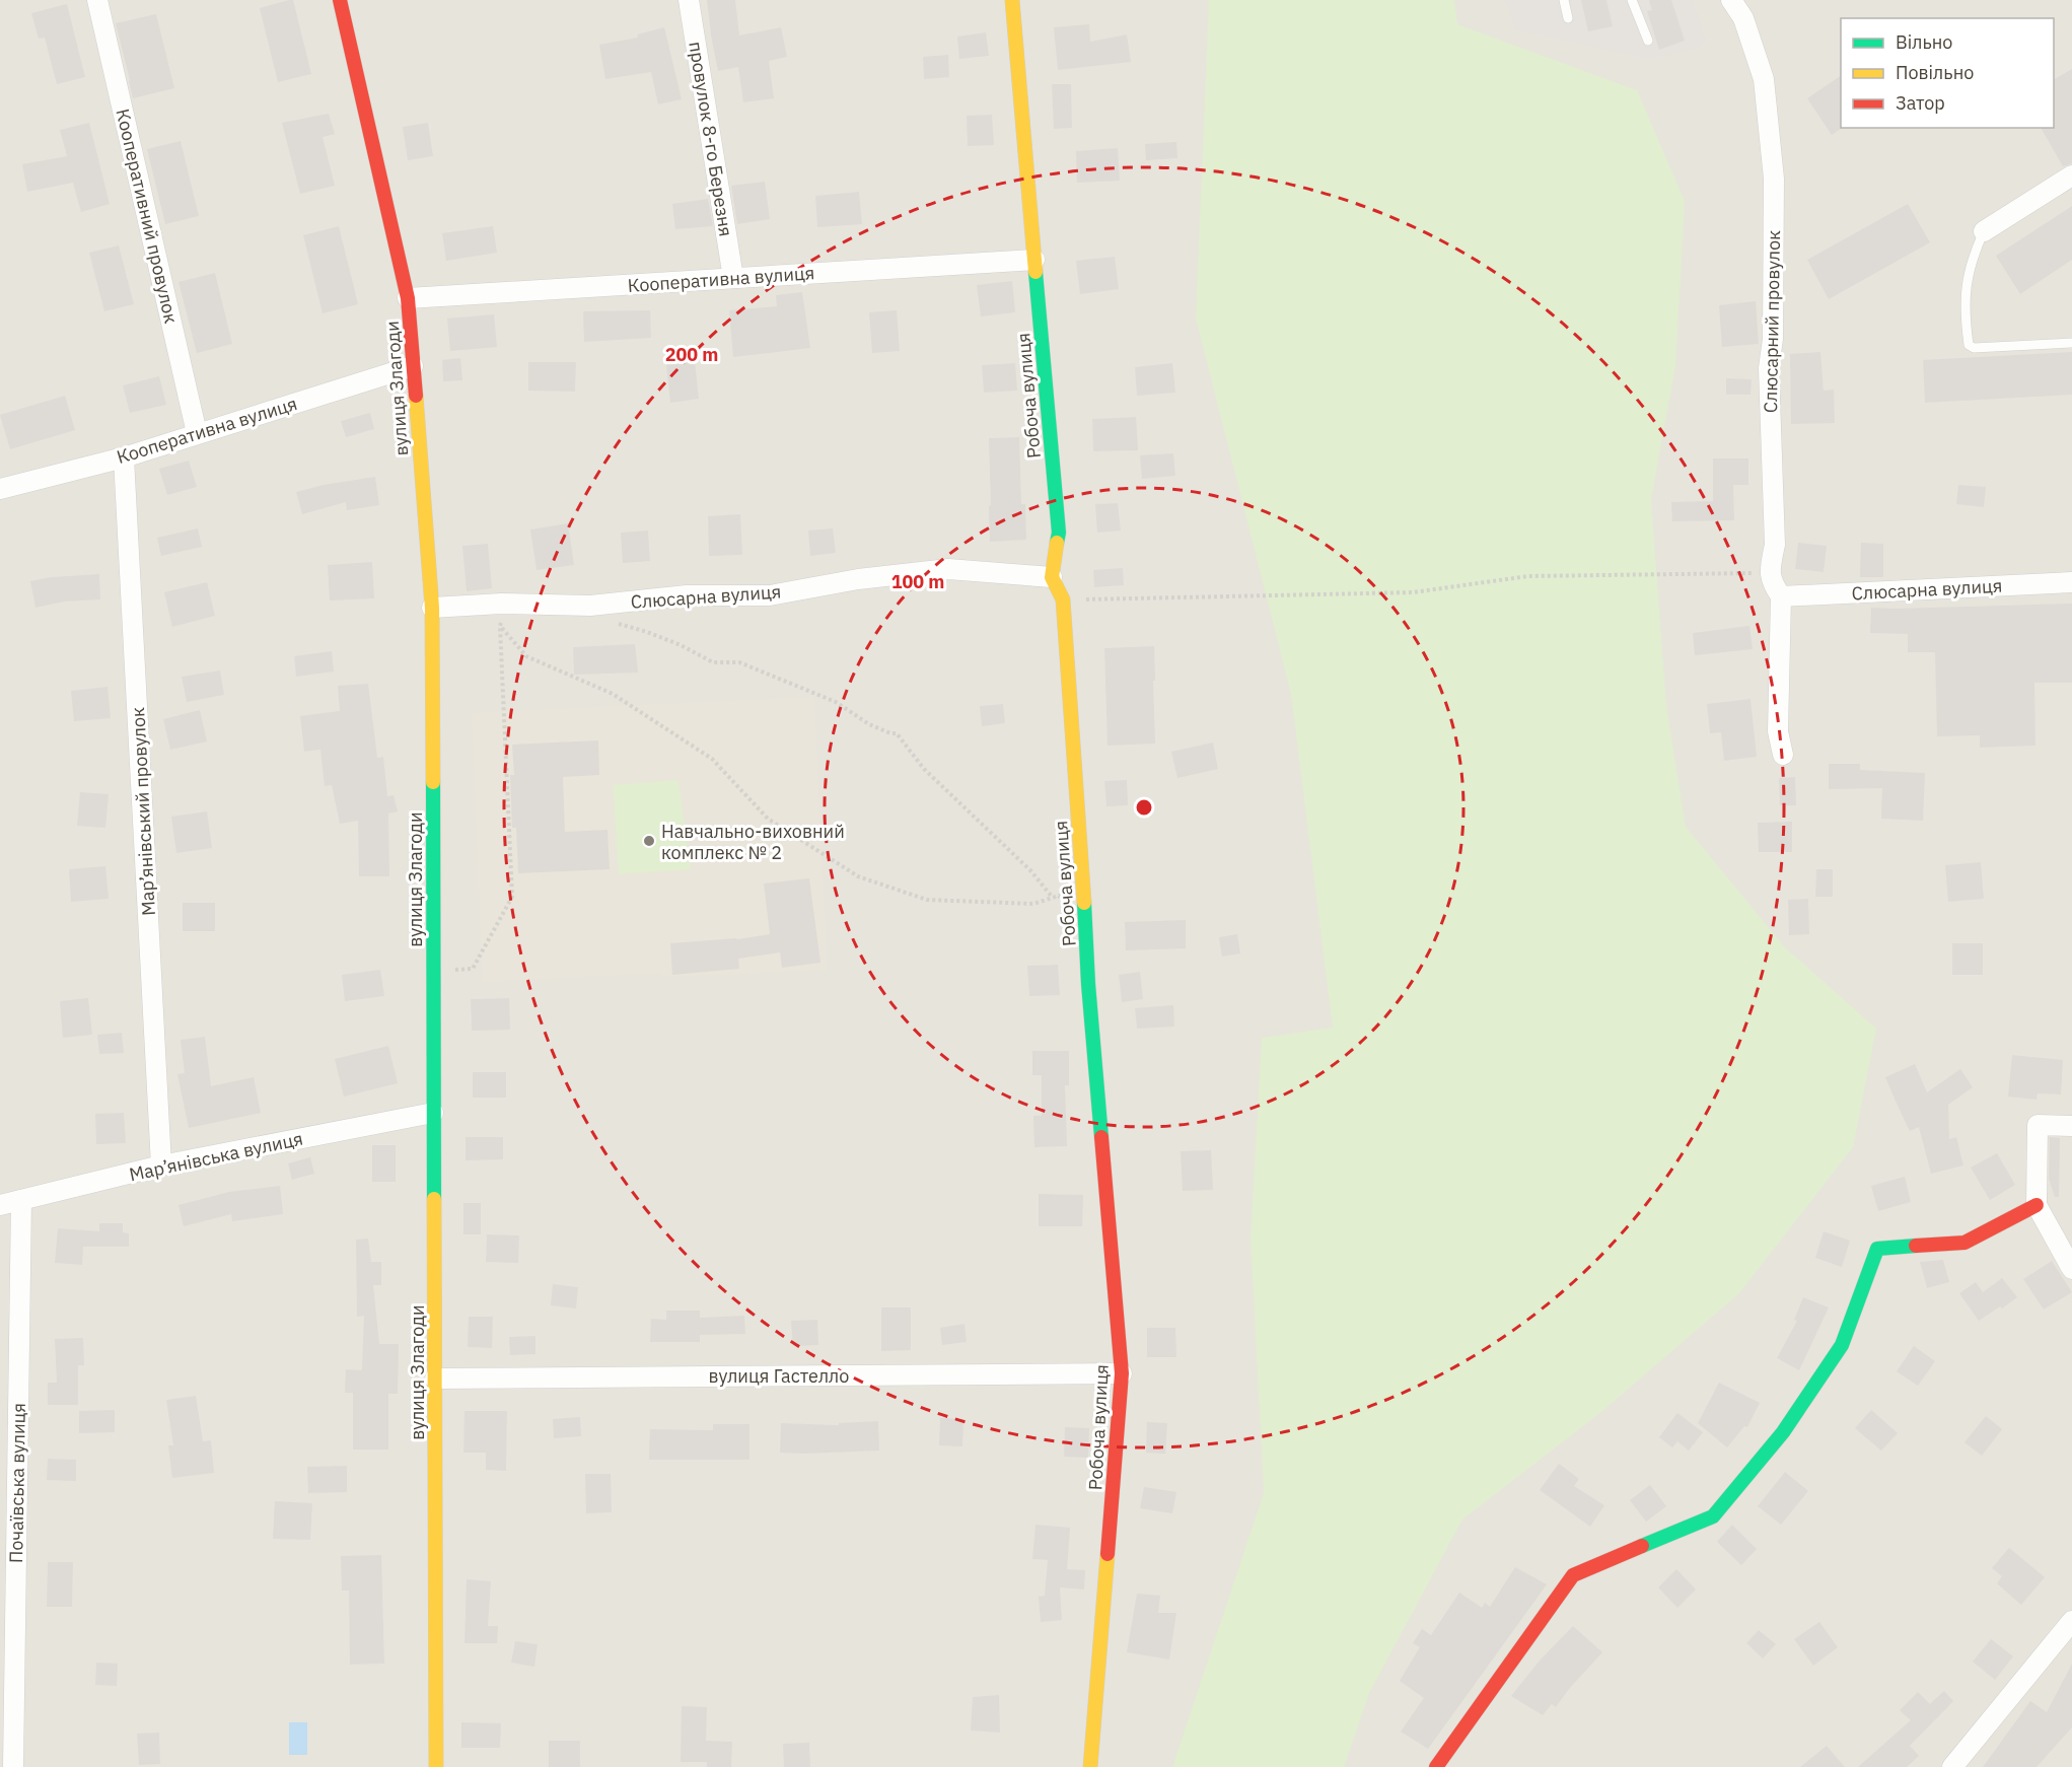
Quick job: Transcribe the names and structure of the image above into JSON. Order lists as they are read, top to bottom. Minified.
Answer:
{"streets":{"street":["провулок 8-го Березня","Кооперативний провулок","Кооперативна вулиця","Слюсарний провулок","вулиця Злагоди","Робоча вулиця","Слюсарна вулиця","Мар’янівський провулок","Мар’янівська вулиця","вулиця Гастелло","Почаївська вулиця"]},"crossings":[["провулок 8-го Березня","Кооперативна вулиця"],["Кооперативний провулок","Кооперативна вулиця"],["Кооперативна вулиця","вулиця Злагоди"],["Кооперативна вулиця","Робоча вулиця"],["Кооперативна вулиця","Мар’янівський провулок"],["вулиця Злагоди","Слюсарна вулиця"],["вулиця Злагоди","Мар’янівська вулиця"],["вулиця Злагоди","вулиця Гастелло"],["Робоча вулиця","Слюсарна вулиця"],["Робоча вулиця","вулиця Гастелло"],["Мар’янівський провулок","Мар’янівська вулиця"],["Мар’янівська вулиця","Почаївська вулиця"]],"places":["Навчально-виховний комплекс № 2"],"legend":["Вільно","Повільно","Затор"],"rings":["200 m","100 m"]}
